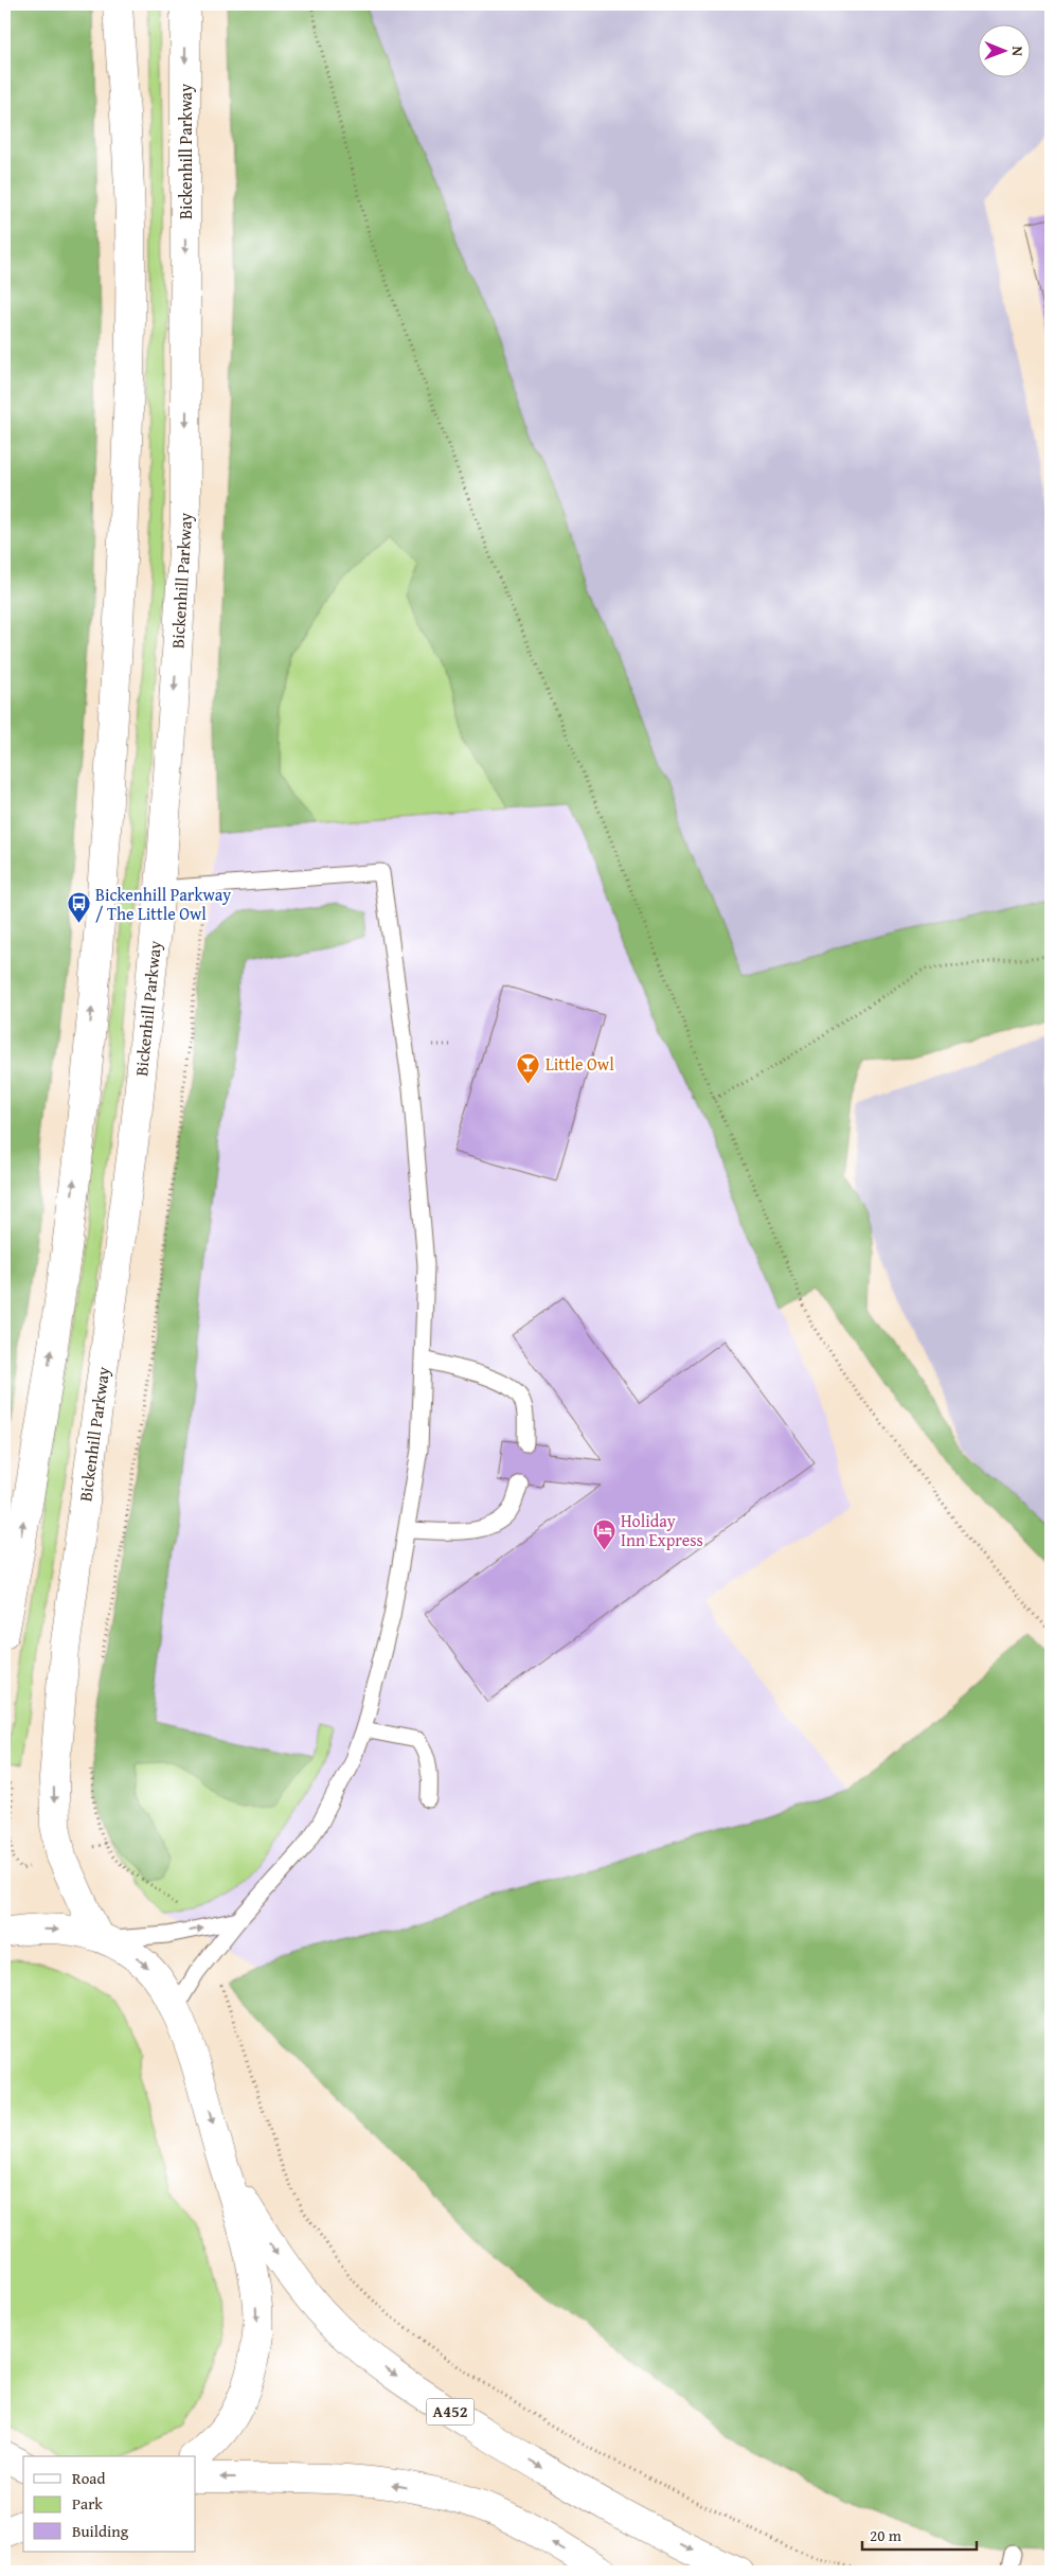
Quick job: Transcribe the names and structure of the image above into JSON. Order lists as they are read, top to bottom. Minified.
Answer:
{"streets":{"main road":["Bickenhill Parkway","A452"]},"places":{"bus stop":["Bickenhill Parkway / The Little Owl"],"bar":["Little Owl"],"hotel":["Holiday Inn Express"]},"legend":["Road","Park","Building"],"scale_bar":"20 m","north":"right"}
